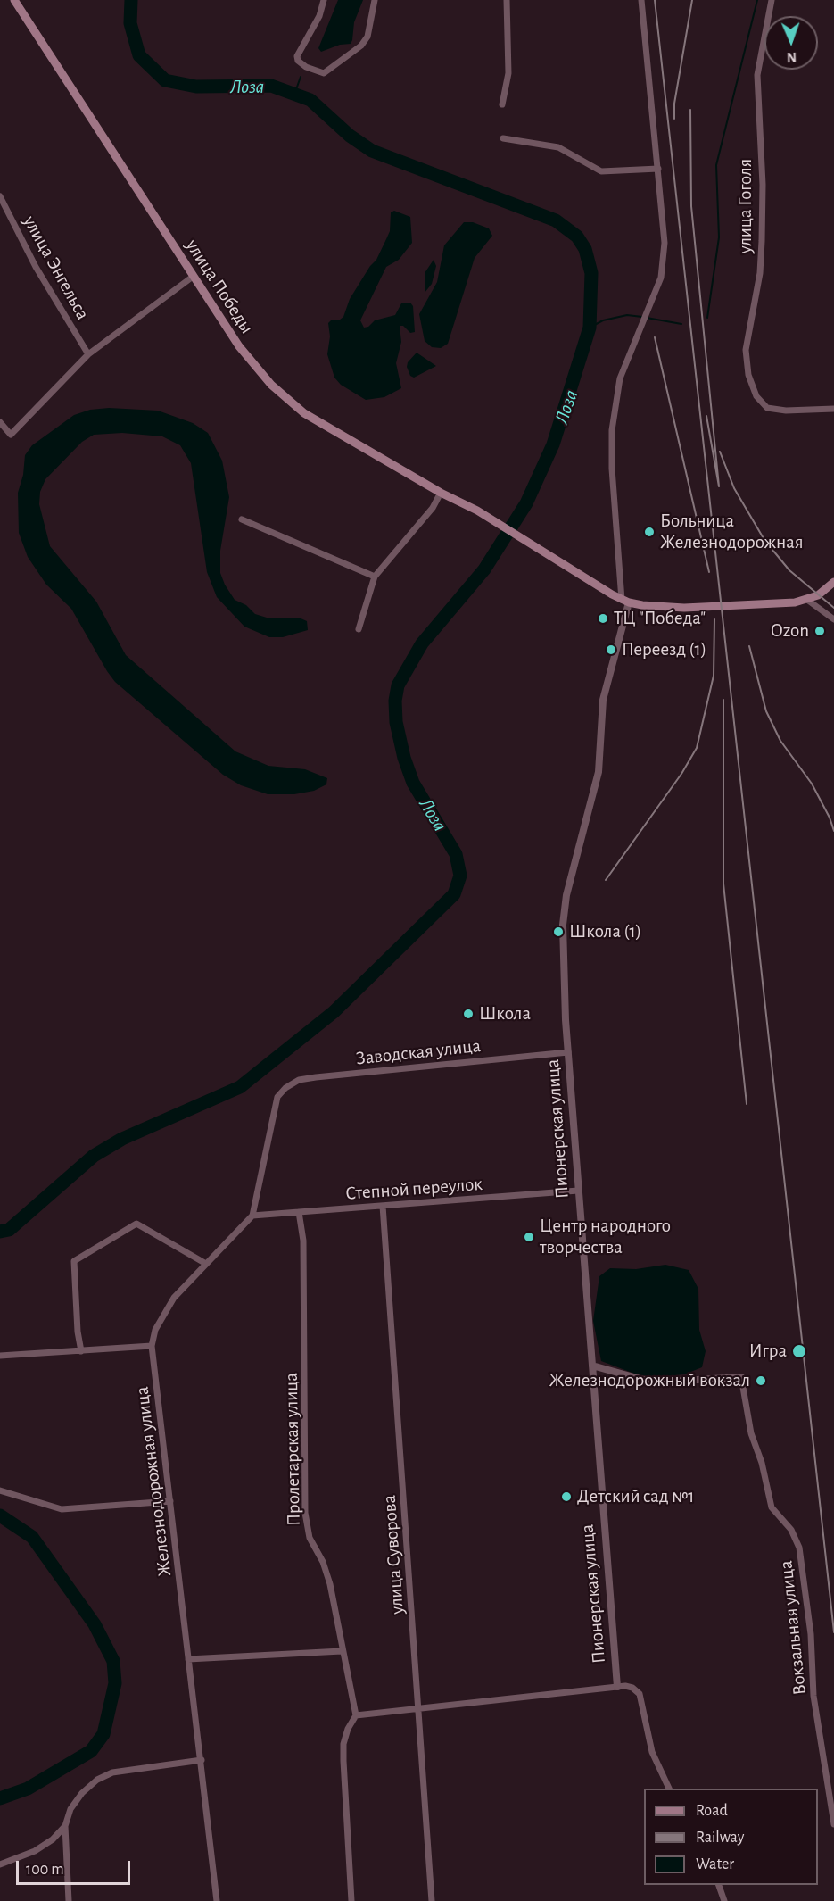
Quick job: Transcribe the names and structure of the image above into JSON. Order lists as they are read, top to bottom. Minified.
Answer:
{"streets":{"main road":["улица Победы"],"street":["улица Гоголя","улица Энгельса","Заводская улица","Пионерская улица","Степной переулок","Пролетарская улица","Железнодорожная улица","улица Суворова","Вокзальная улица"]},"crossings":[["улица Победы","Пионерская улица"],["Заводская улица","Пионерская улица"],["Заводская улица","Степной переулок"],["Заводская улица","Железнодорожная улица"],["Пионерская улица","Степной переулок"],["Пионерская улица","Пролетарская улица"],["Пионерская улица","улица Суворова"],["Степной переулок","Пролетарская улица"],["Степной переулок","Железнодорожная улица"],["Степной переулок","улица Суворова"]],"water":["Лоза"],"places":["Больница Железнодорожная","ТЦ \"Победа\"","Ozon","Переезд (1)","Школа (1)","Школа","Центр народного творчества","Игра","Железнодорожный вокзал","Детский сад №1"],"legend":["Road","Railway","Water"],"scale_bar":"100 m","north":"bottom"}
